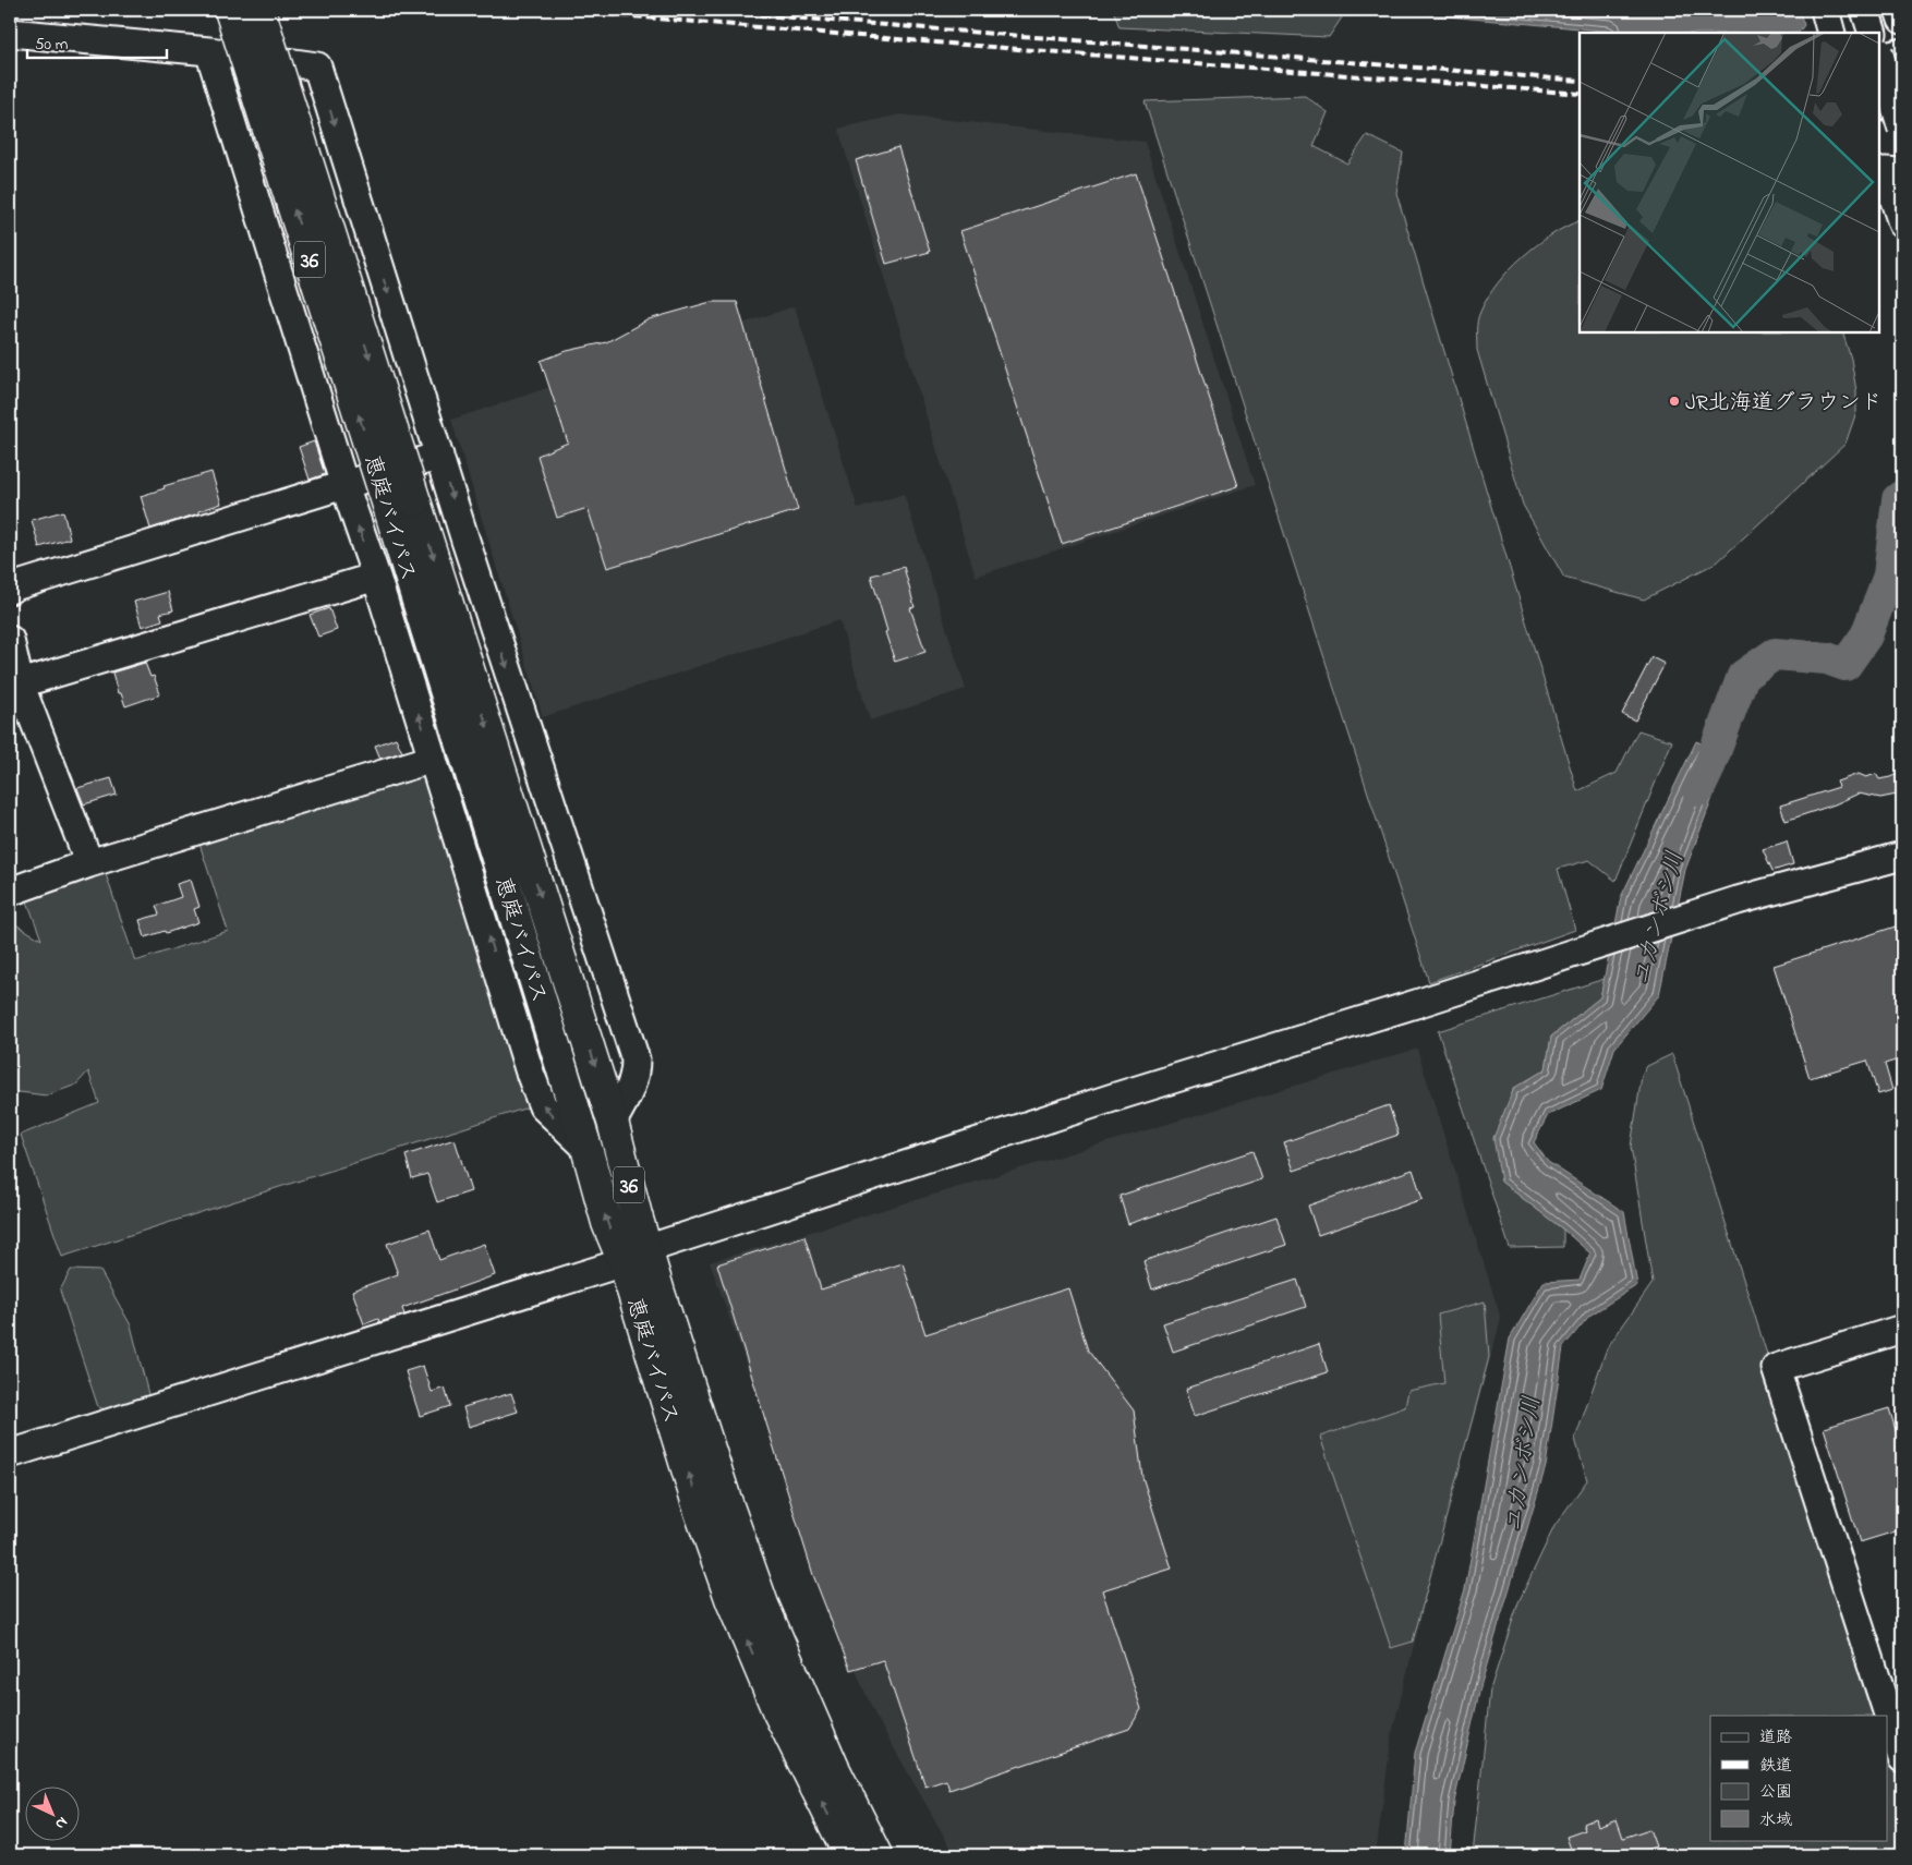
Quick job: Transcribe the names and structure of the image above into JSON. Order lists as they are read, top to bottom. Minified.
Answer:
{"streets":{"highway":["36","恵庭バイパス"]},"water":["ユカンボシ川"],"places":["JR北海道グラウンド"],"legend":["道路","鉄道","公園","水域"],"scale_bar":"50 m","north":"bottom right"}
